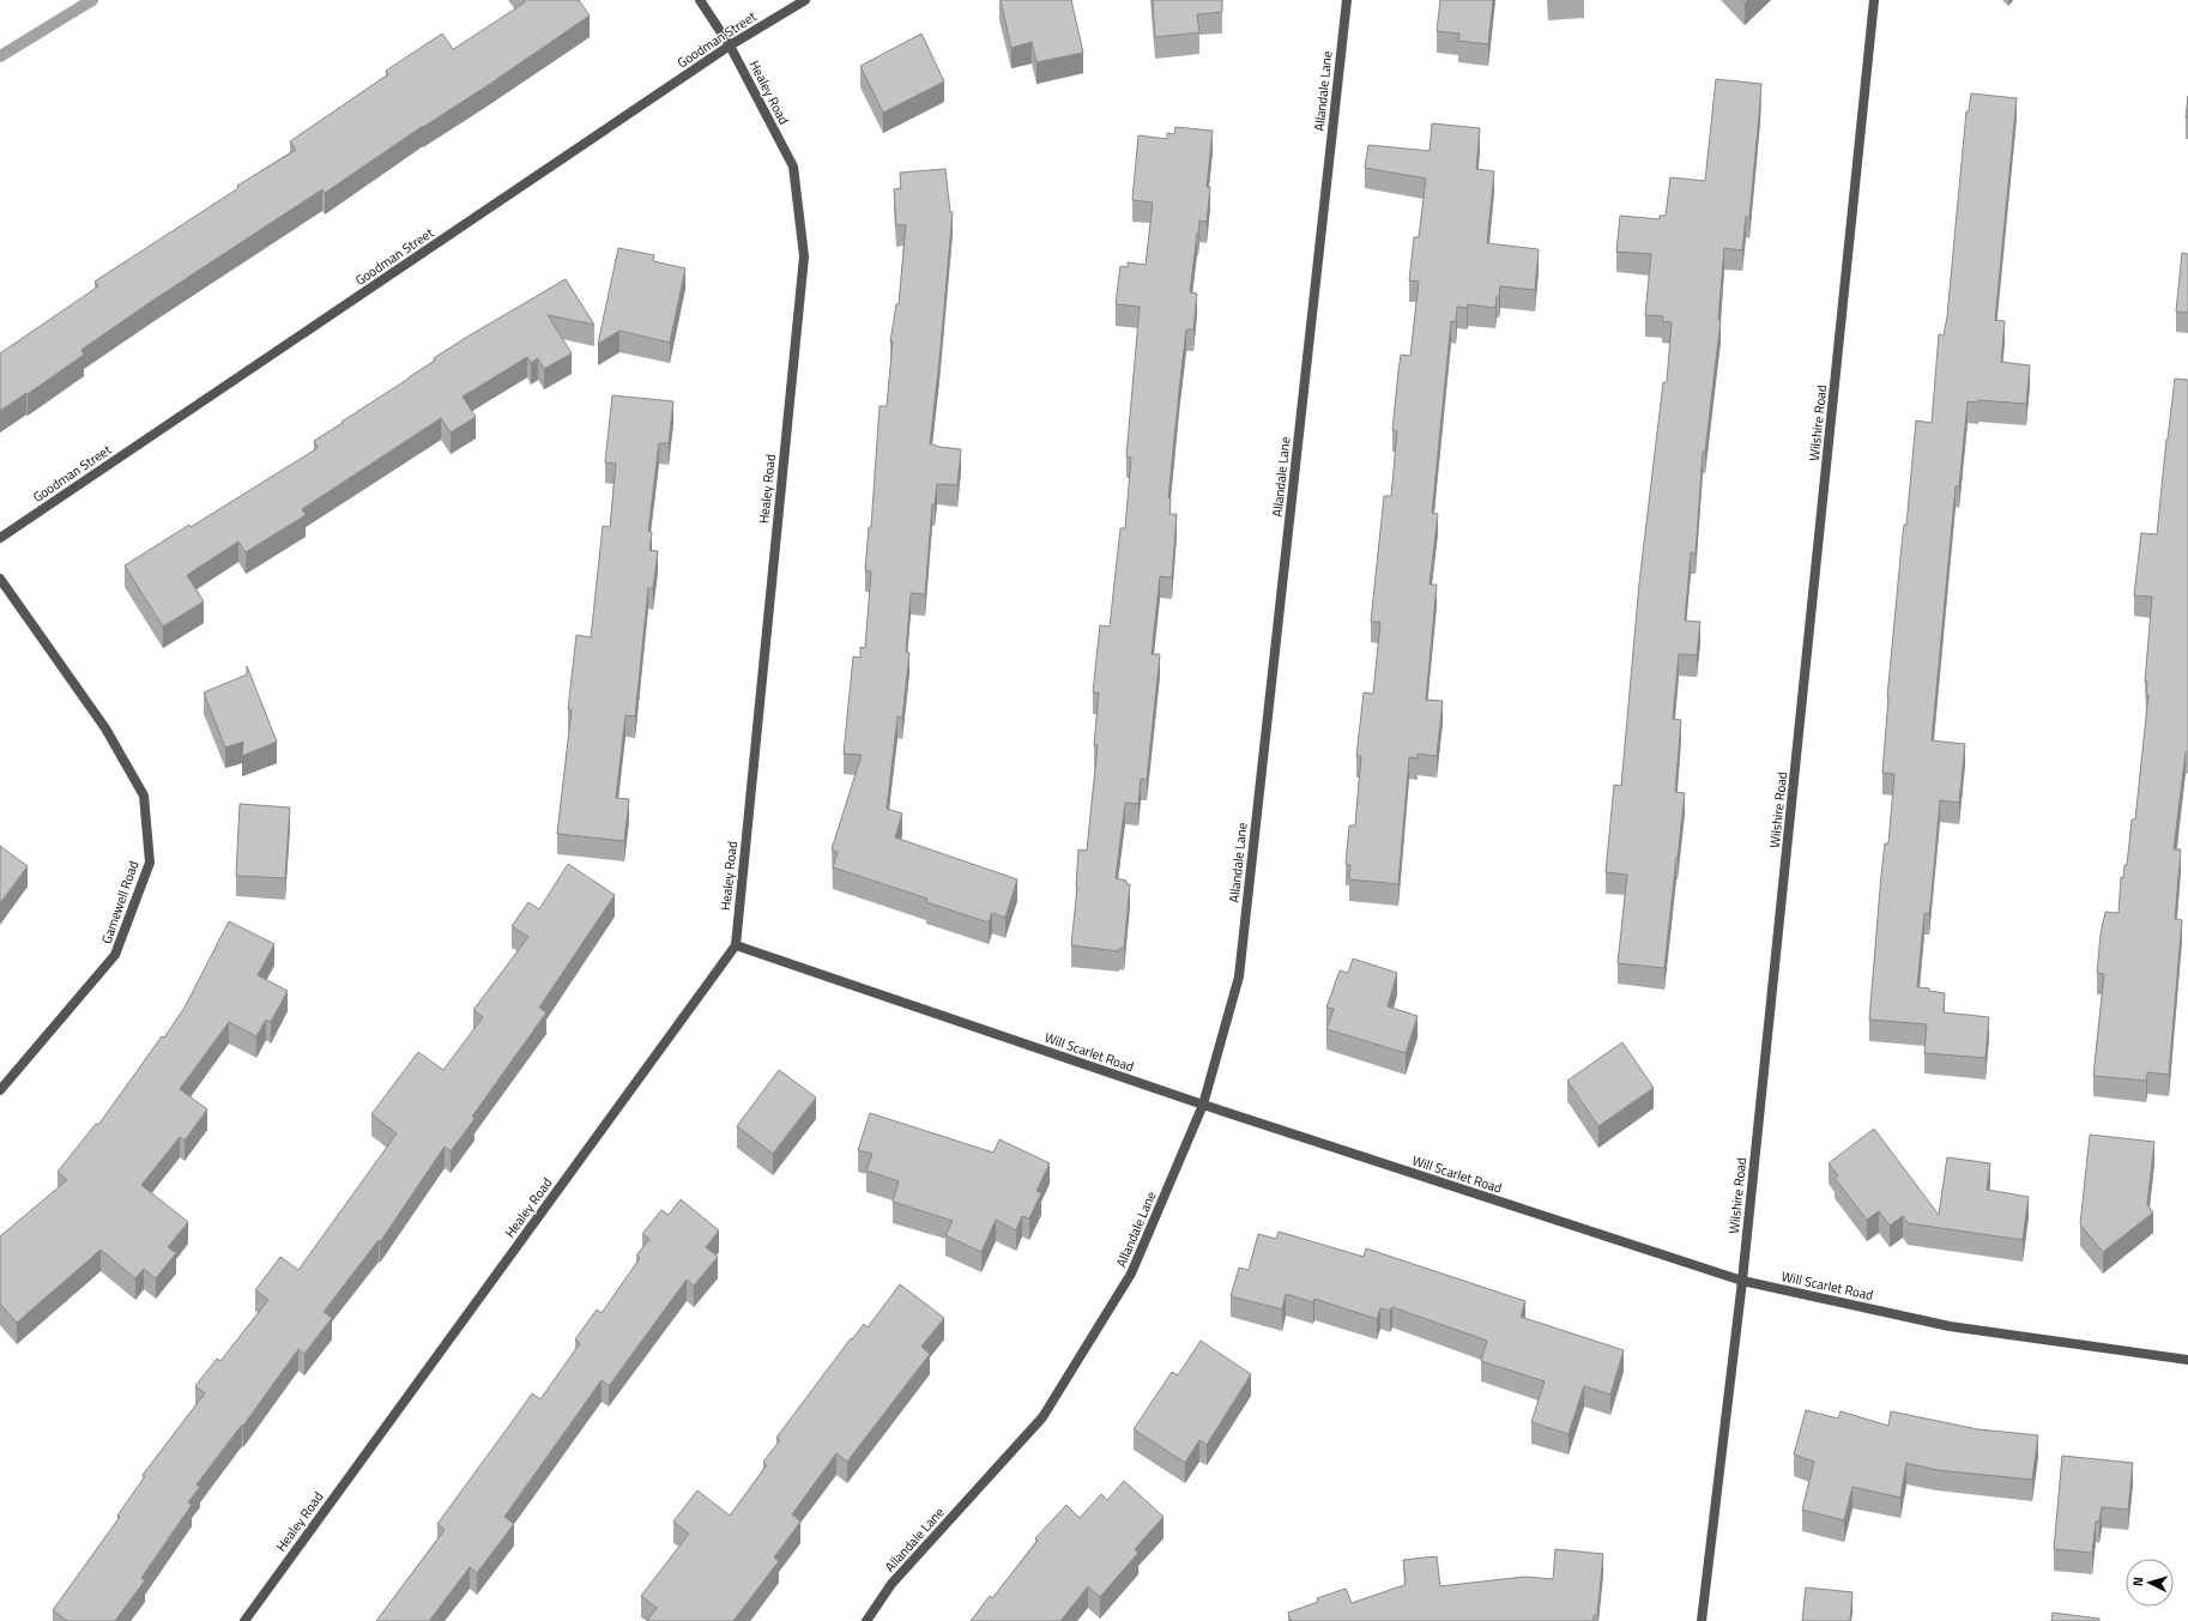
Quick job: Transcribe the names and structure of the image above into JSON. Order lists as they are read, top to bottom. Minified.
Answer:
{"streets":{"street":["Goodman Street","Allandale Lane","Healey Road","Wilshire Road","Gamewell Road","Will Scarlet Road"]},"crossings":[["Goodman Street","Healey Road"],["Allandale Lane","Will Scarlet Road"],["Healey Road","Will Scarlet Road"],["Wilshire Road","Will Scarlet Road"]],"north":"left"}
